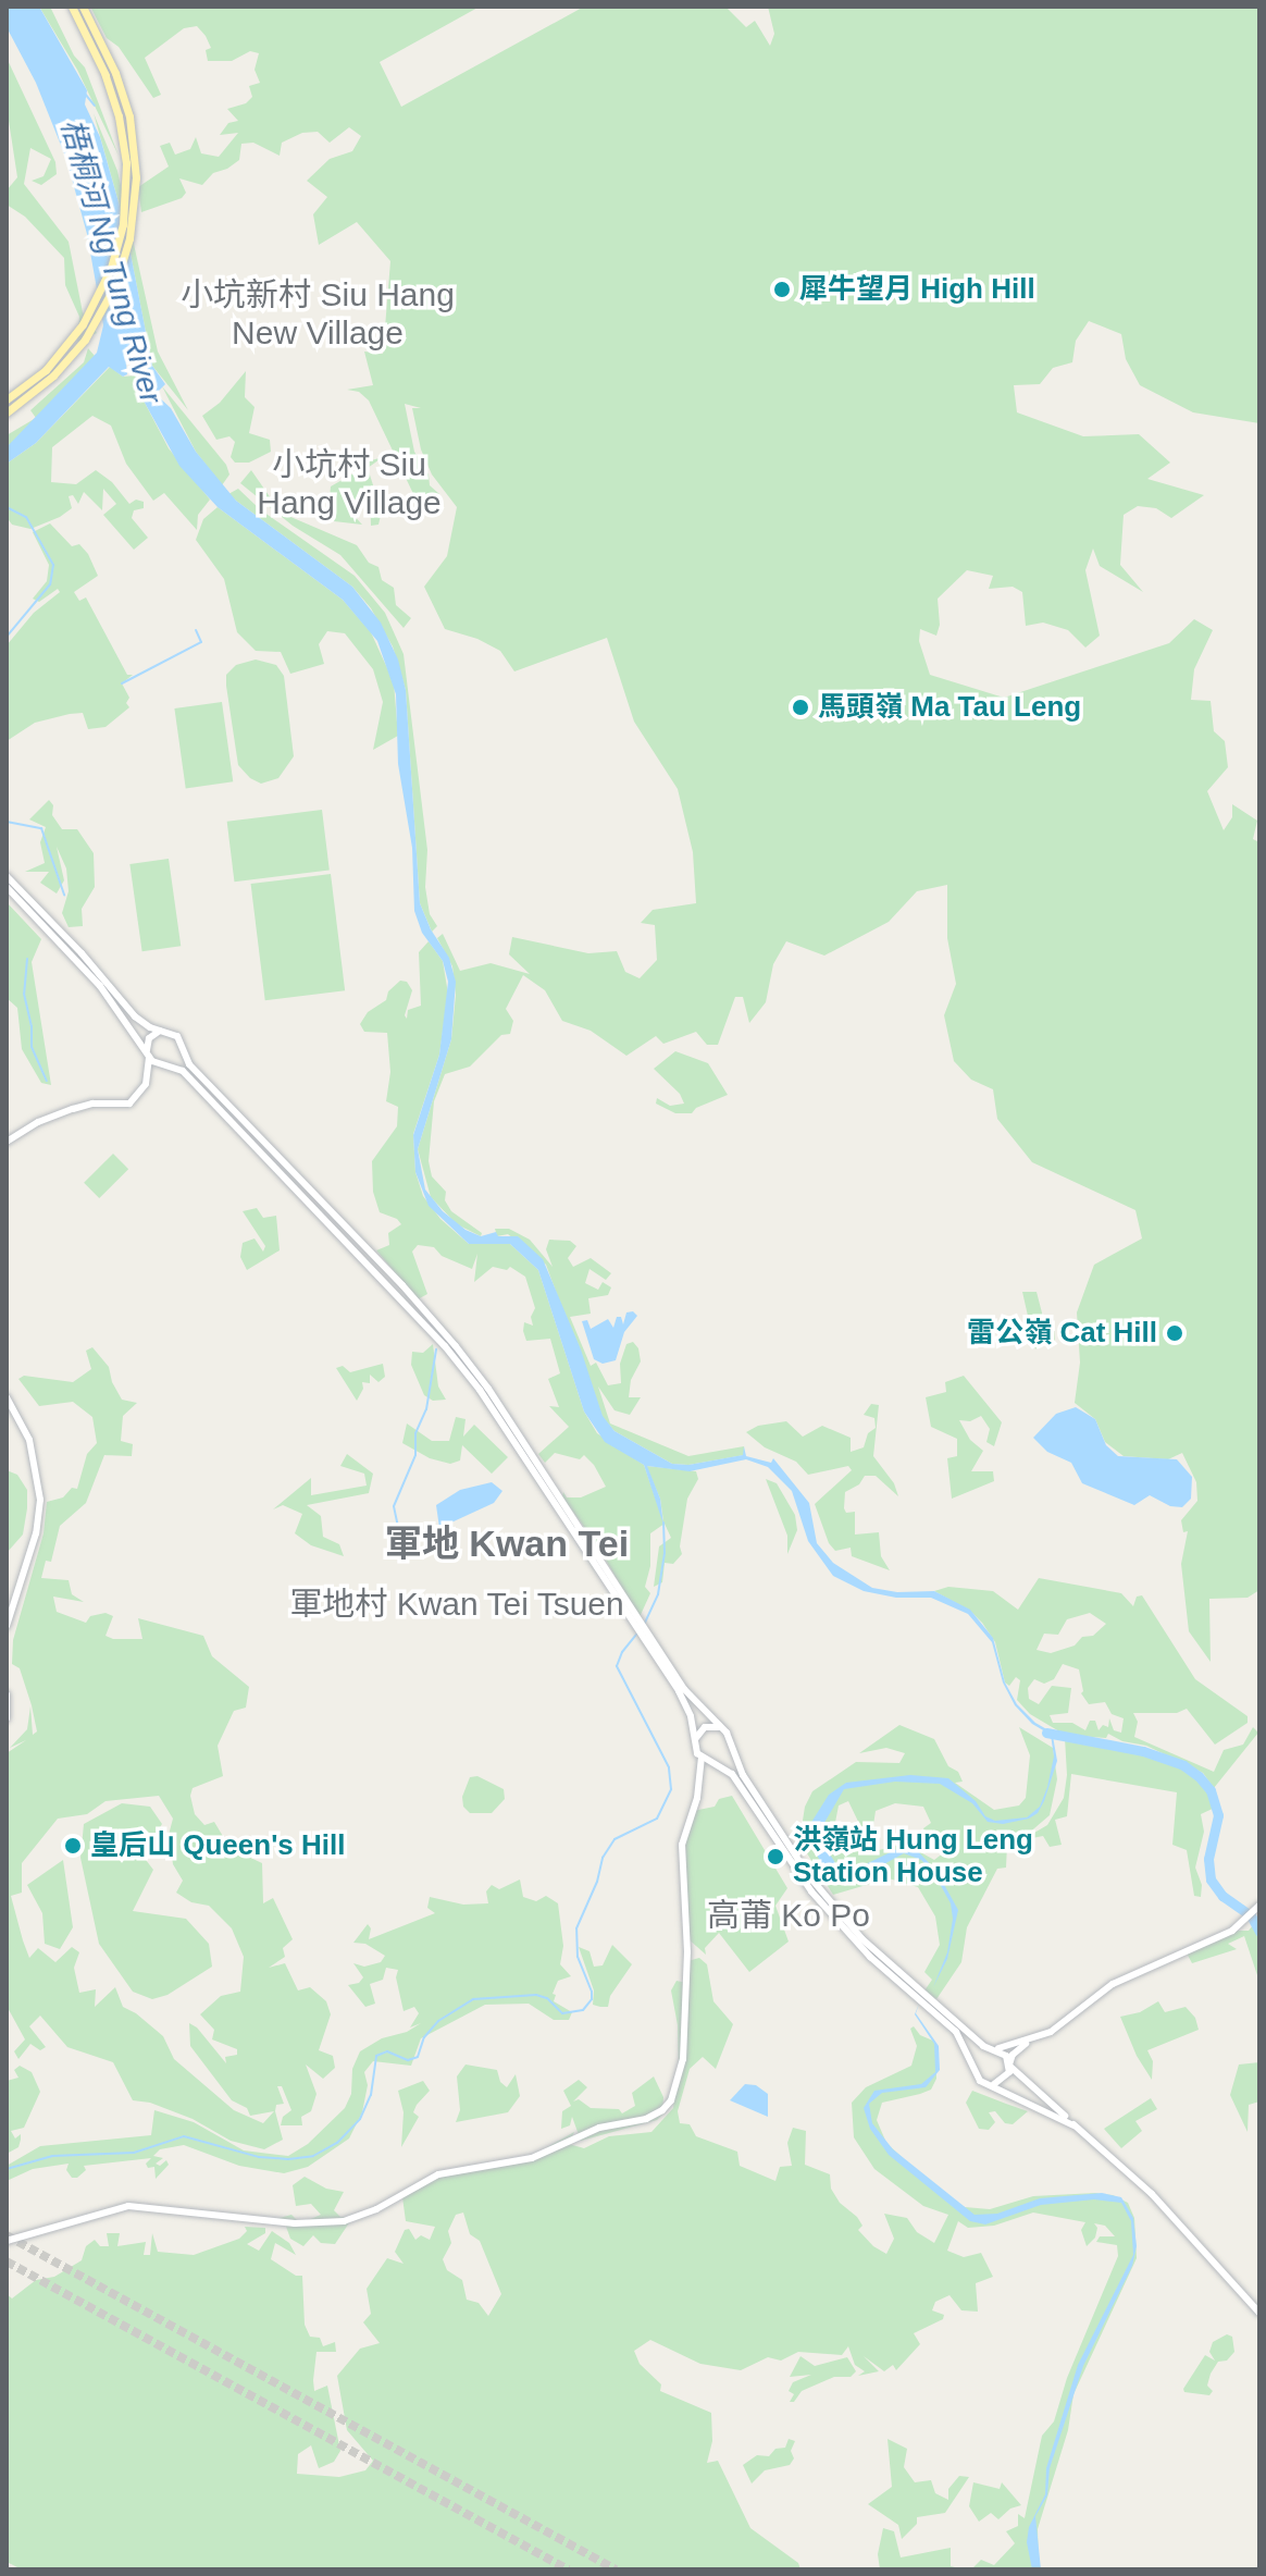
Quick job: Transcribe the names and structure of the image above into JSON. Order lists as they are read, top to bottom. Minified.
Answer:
{"districts":["小坑新村 Siu Hang New Village","小坑村 Siu Hang Village","軍地 Kwan Tei","軍地村 Kwan Tei Tsuen","高莆 Ko Po"],"water":["梧桐河 Ng Tung River"],"places":["犀牛望月 High Hill","馬頭嶺 Ma Tau Leng","雷公嶺 Cat Hill","皇后山 Queen's Hill","洪嶺站 Hung Leng Station House"]}
